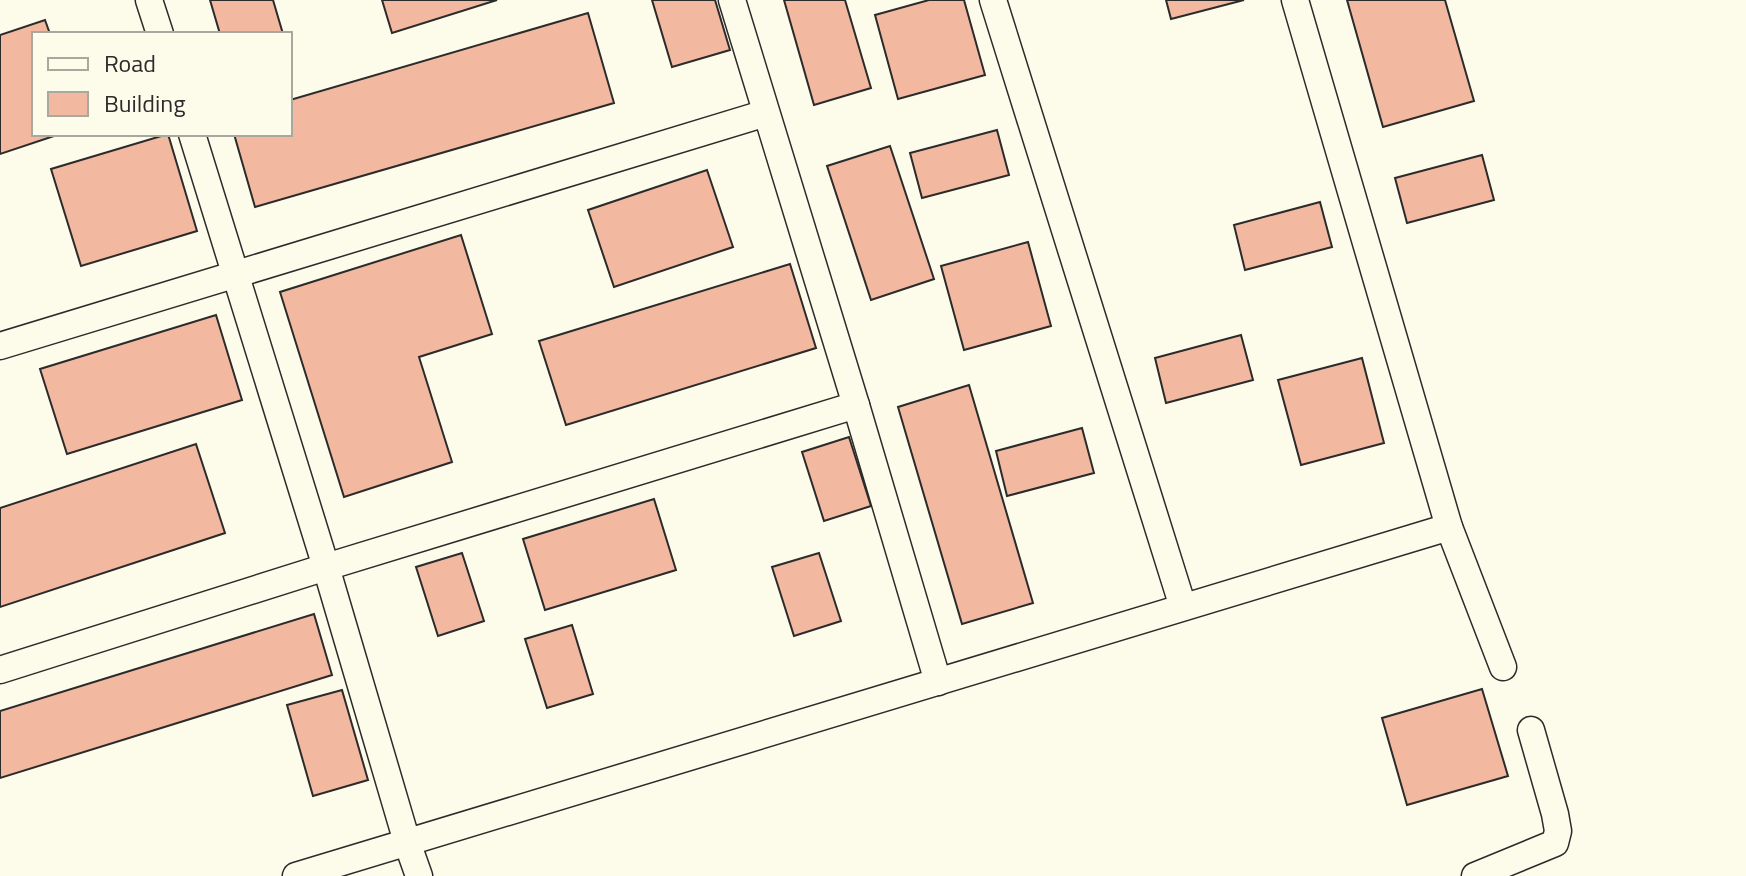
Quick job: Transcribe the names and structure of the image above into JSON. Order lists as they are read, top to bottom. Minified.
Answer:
{"legend":["Road","Building"]}
